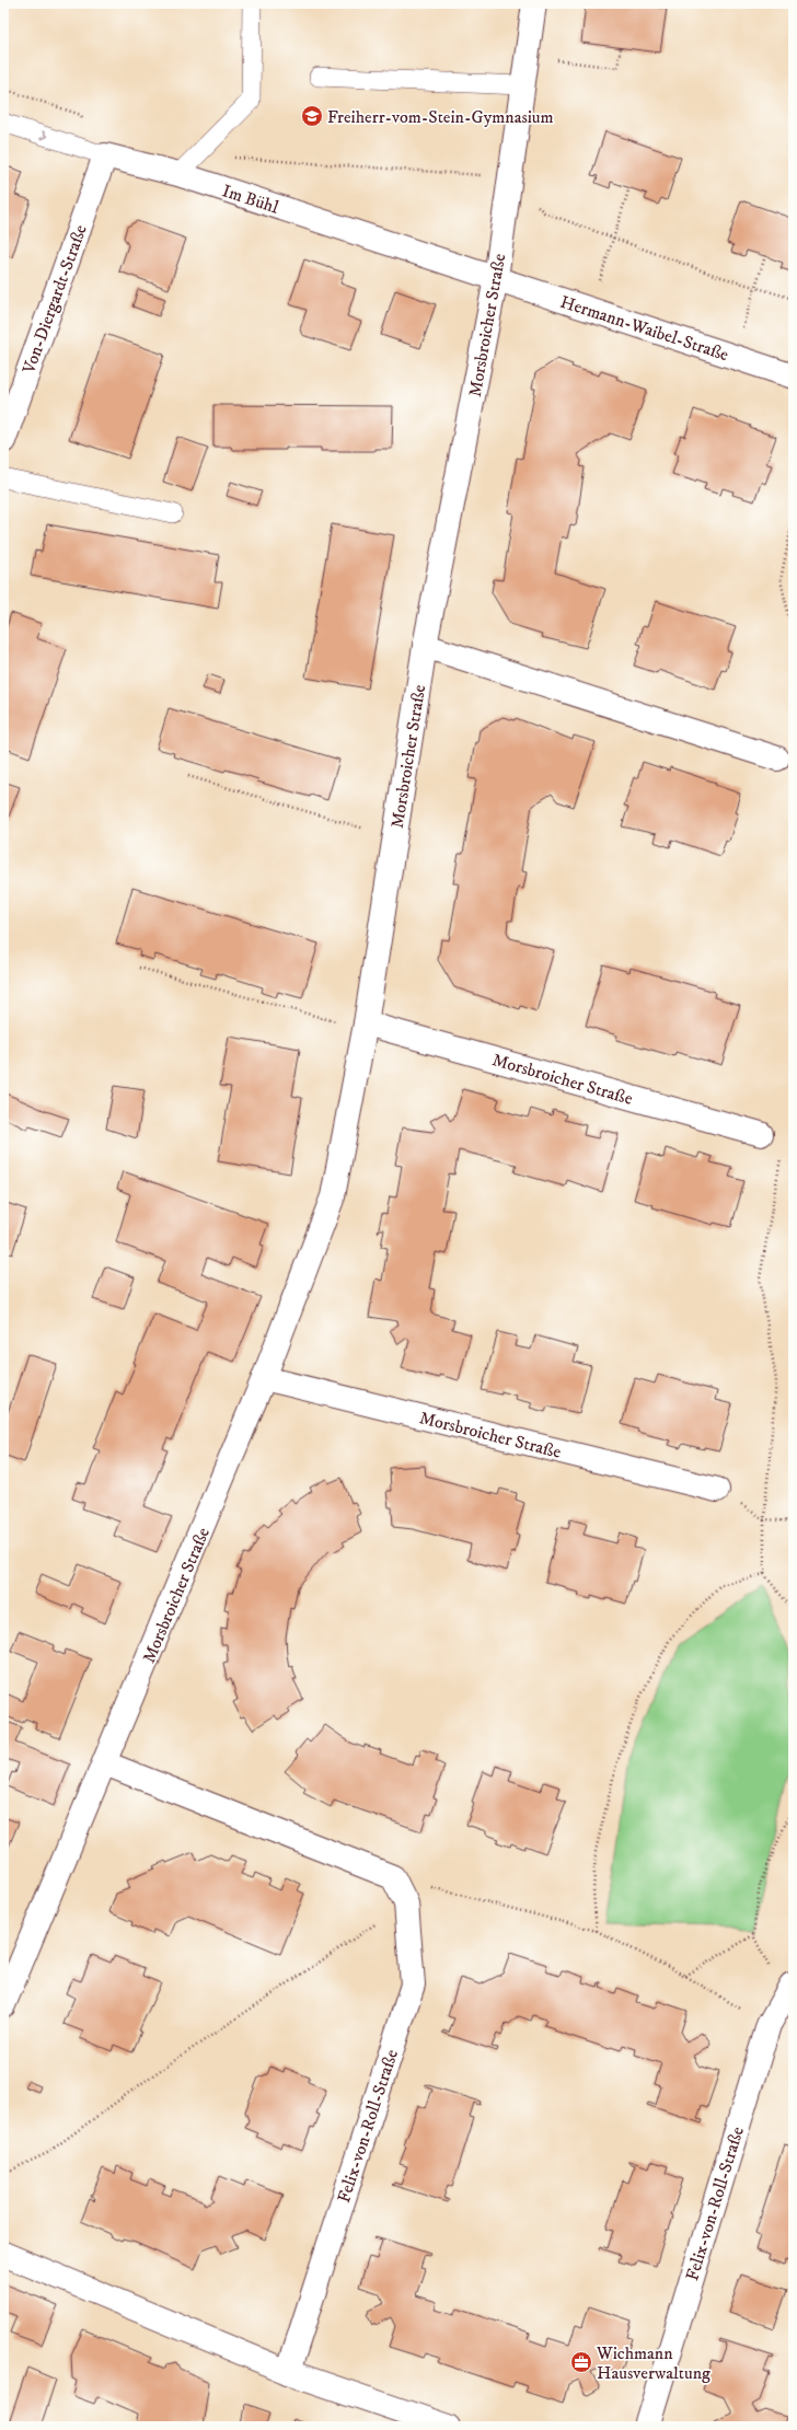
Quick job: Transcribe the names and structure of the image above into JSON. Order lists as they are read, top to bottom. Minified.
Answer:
{"streets":{"street":["Im Bühl","Von-Diergardt-Straße","Morsbroicher Straße","Hermann-Waibel-Straße","Felix-von-Roll-Straße"]},"crossings":[["Im Bühl","Von-Diergardt-Straße"],["Im Bühl","Morsbroicher Straße"],["Im Bühl","Hermann-Waibel-Straße"],["Morsbroicher Straße","Hermann-Waibel-Straße"]],"places":{"school or university":["Freiherr-vom-Stein-Gymnasium"],"office":["Wichmann Hausverwaltung"]}}
